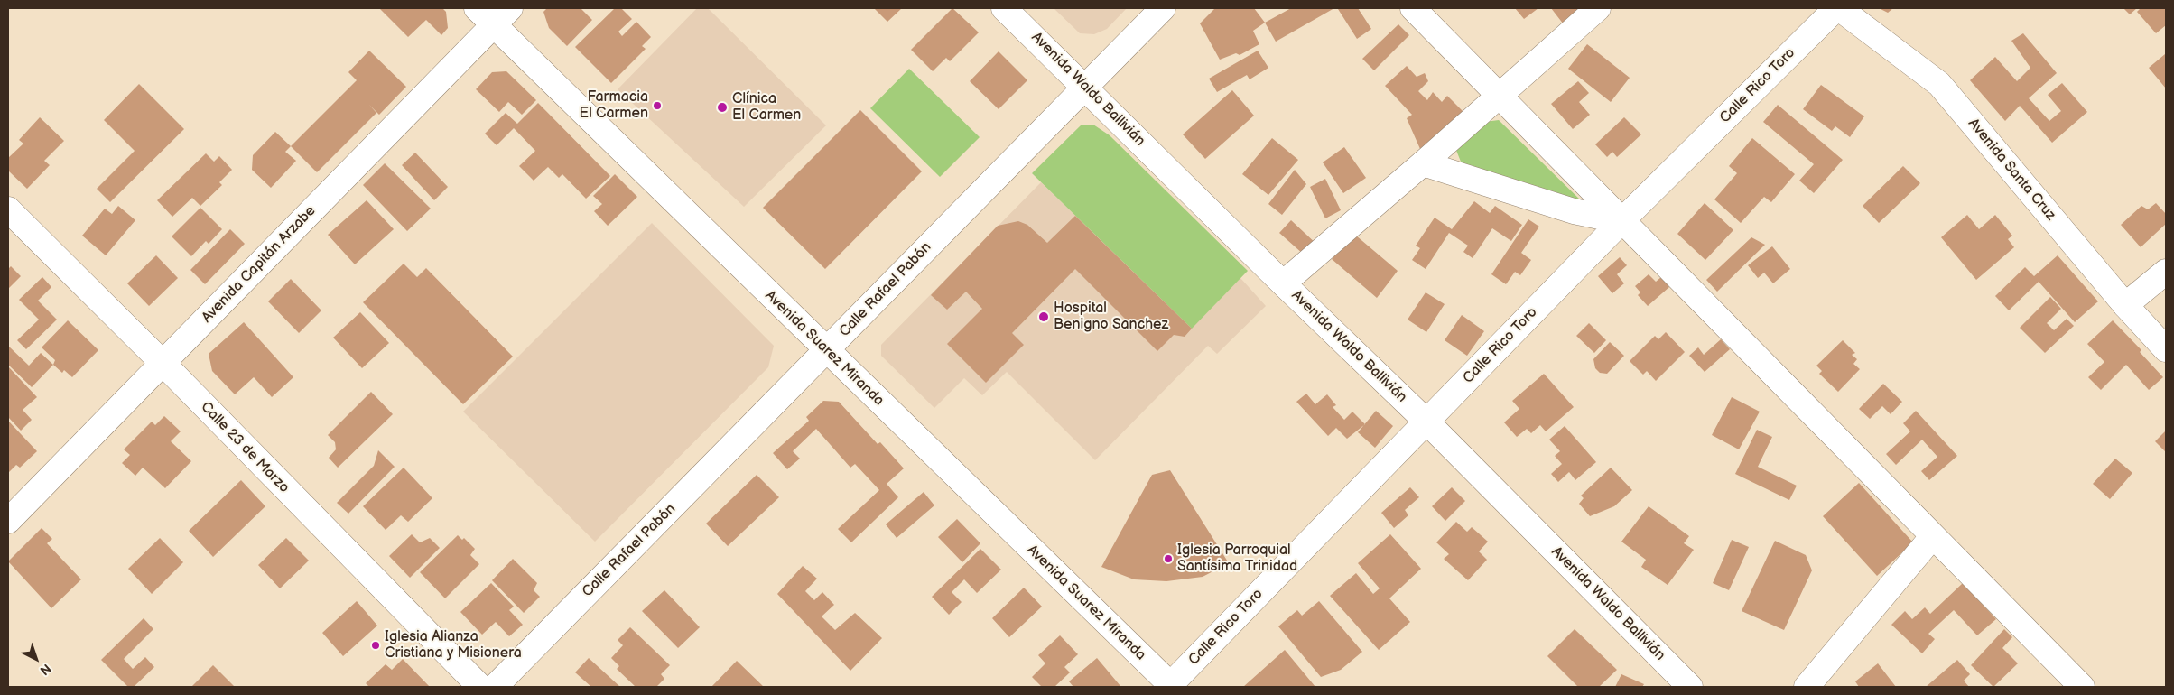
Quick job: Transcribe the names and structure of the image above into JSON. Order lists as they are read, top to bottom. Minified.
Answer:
{"streets":{"main road":["Calle Rico Toro","Avenida Waldo Ballivián","Avenida Santa Cruz","Avenida Capitán Arzabe","Calle Rafael Pabón","Avenida Suarez Miranda","Calle 23 de Marzo"]},"crossings":[["Calle Rico Toro","Avenida Waldo Ballivián"],["Calle Rico Toro","Avenida Santa Cruz"],["Calle Rico Toro","Avenida Suarez Miranda"],["Avenida Waldo Ballivián","Calle Rafael Pabón"],["Avenida Capitán Arzabe","Avenida Suarez Miranda"],["Avenida Capitán Arzabe","Calle 23 de Marzo"],["Calle Rafael Pabón","Avenida Suarez Miranda"]],"places":["Farmacia El Carmen","Clínica El Carmen","Hospital Benigno Sanchez","Iglesia Parroquial Santísima Trinidad","Iglesia Alianza Cristiana y Misionera"],"north":"bottom right"}
